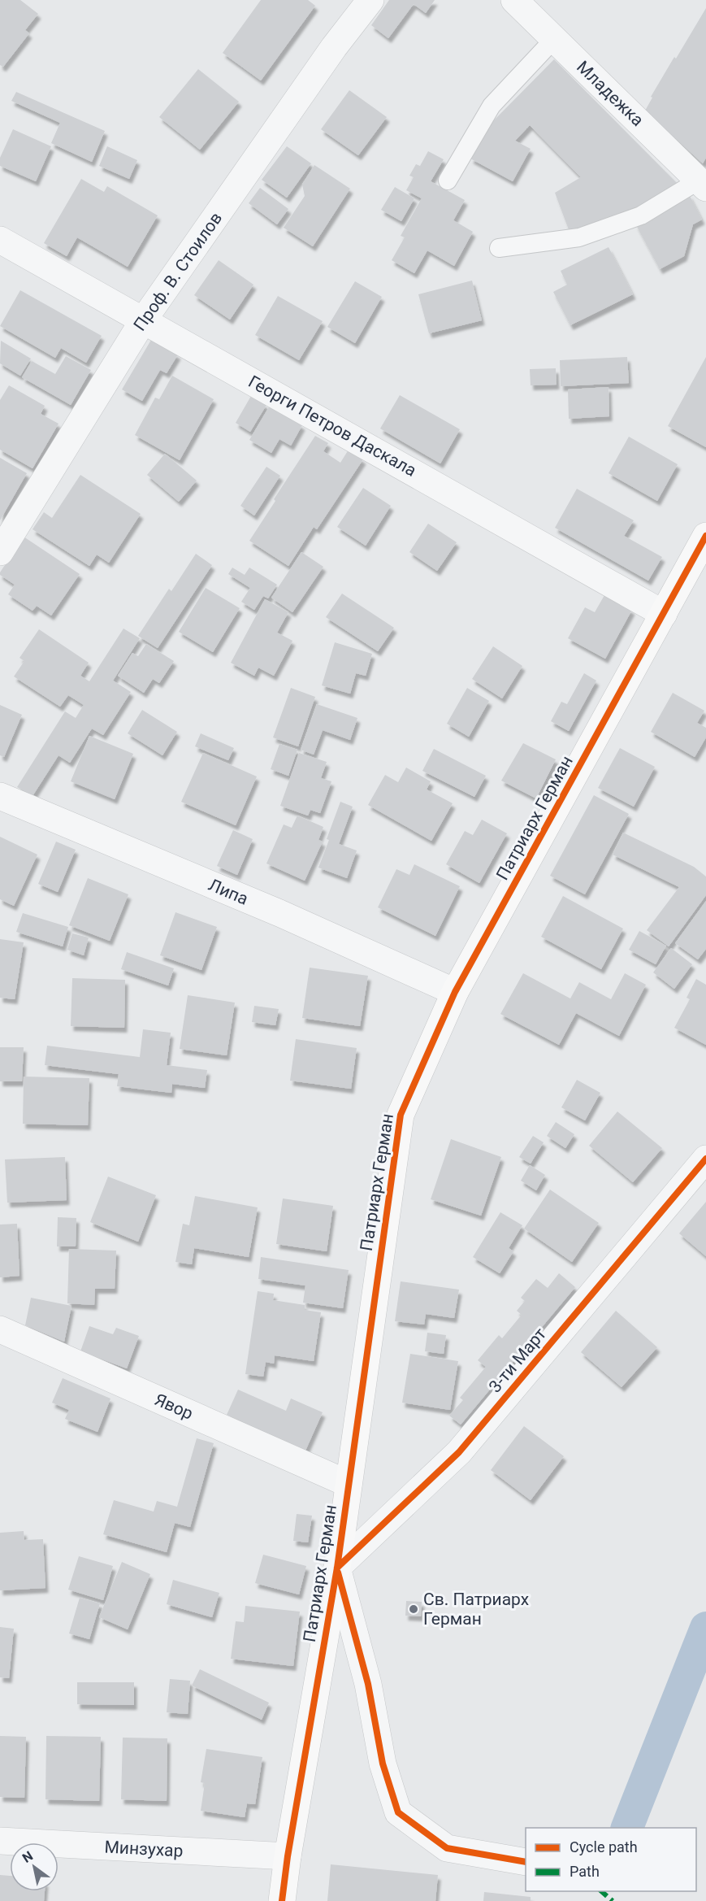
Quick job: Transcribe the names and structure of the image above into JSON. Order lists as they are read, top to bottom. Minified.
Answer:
{"streets":{"street":["Младежка","Проф. В. Стоилов","Георги Петров Даскала","Патриарх Герман","Липа","3-ти Март","Явор","Минзухар"]},"crossings":[["Проф. В. Стоилов","Георги Петров Даскала"],["Георги Петров Даскала","Патриарх Герман"],["Патриарх Герман","Липа"],["Патриарх Герман","3-ти Март"],["Патриарх Герман","Явор"],["Патриарх Герман","Минзухар"]],"places":["Св. Патриарх Герман"],"legend":["Cycle path","Path"],"north":"top left"}
